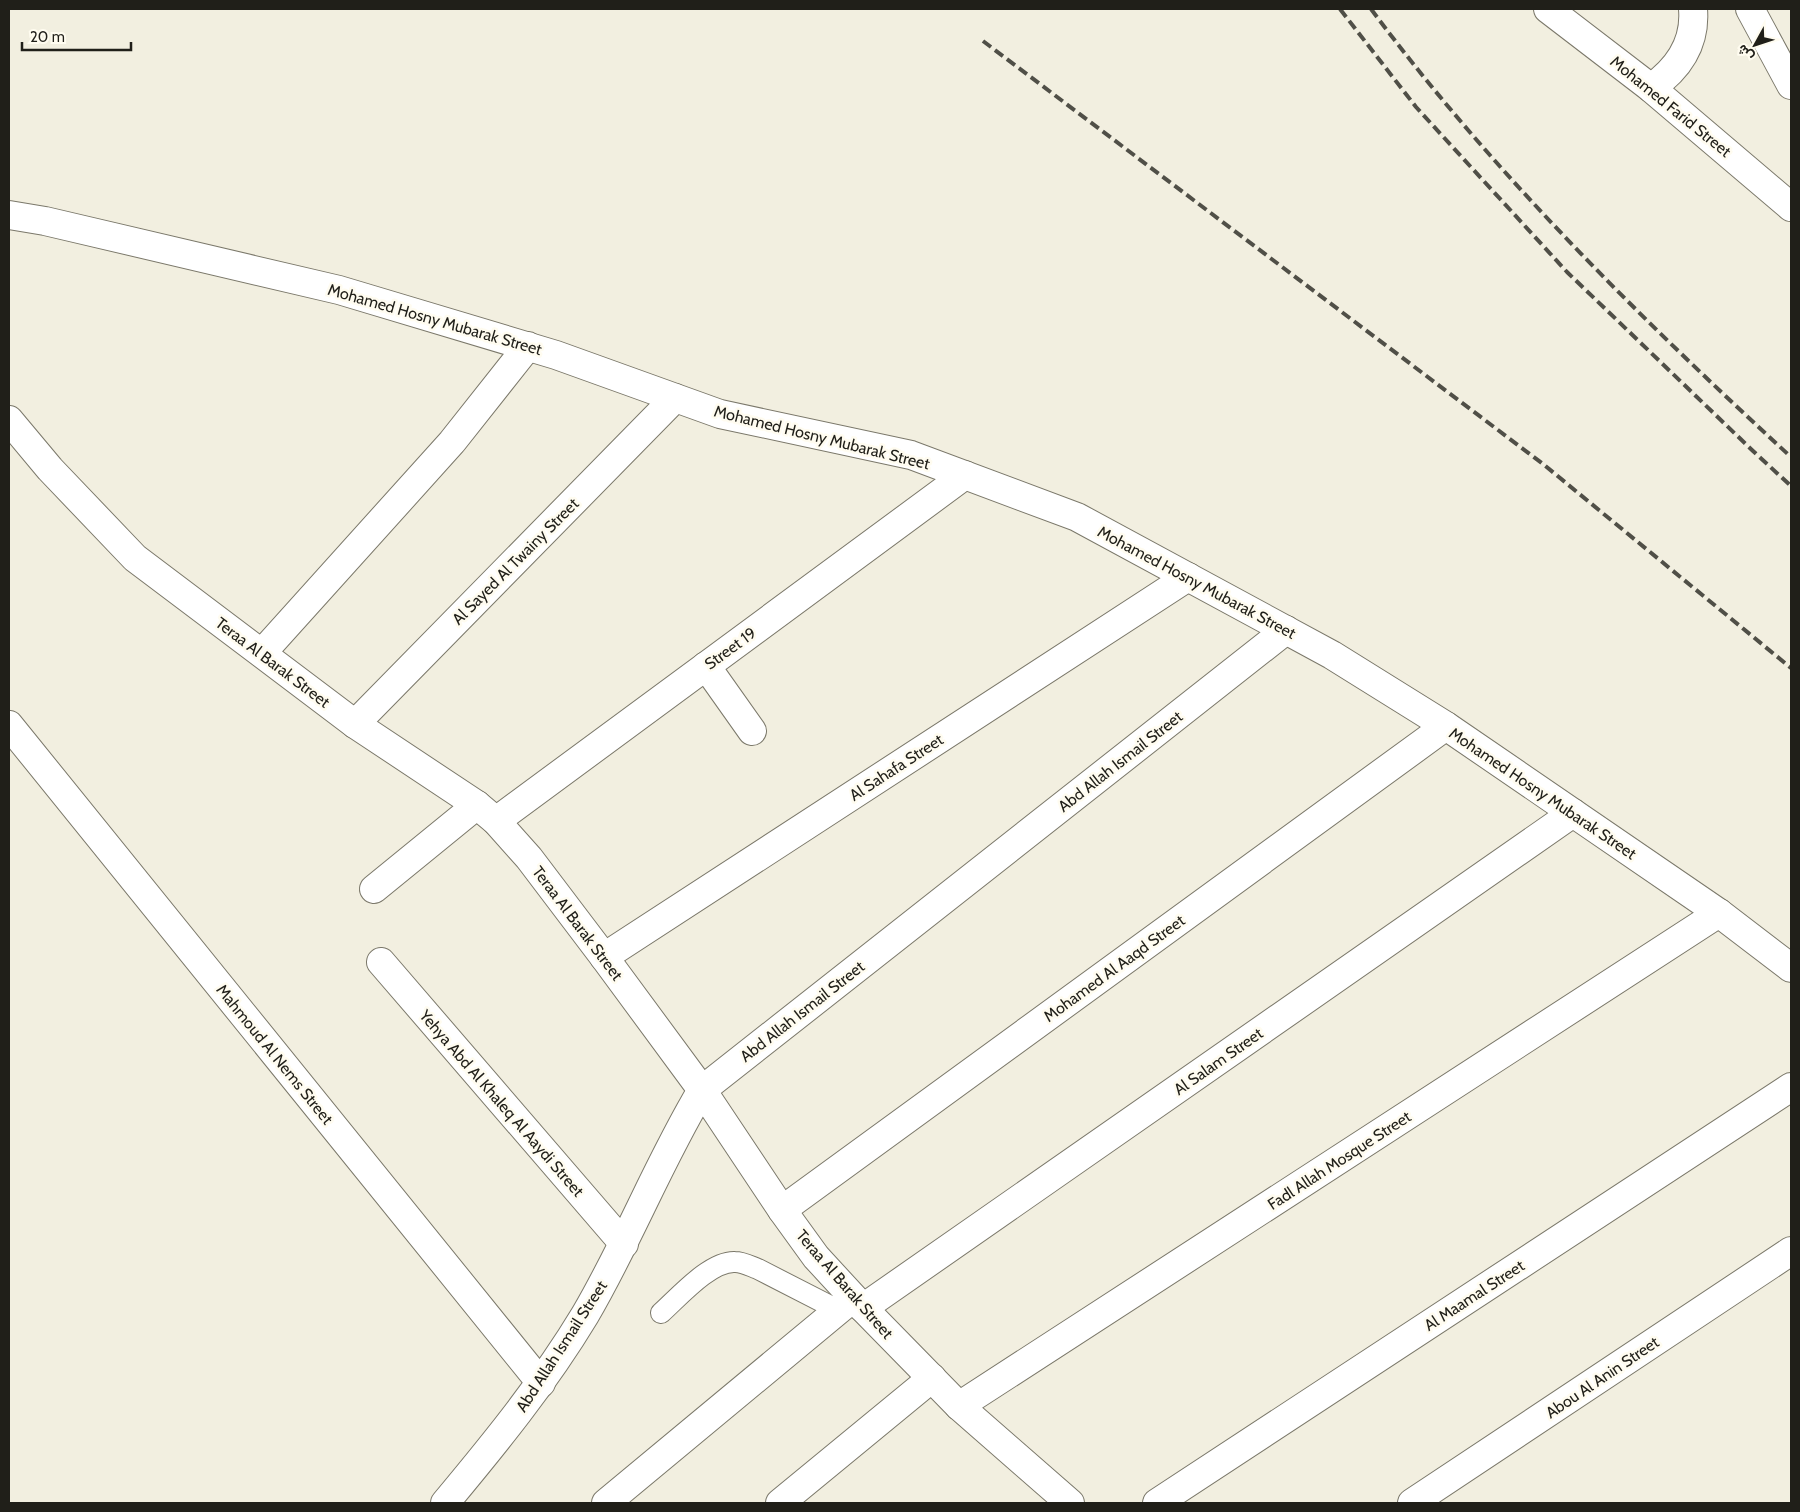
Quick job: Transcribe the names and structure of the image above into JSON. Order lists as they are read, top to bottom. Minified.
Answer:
{"streets":{"street":["Mohamed Farid Street","Mohamed Hosny Mubarak Street","Al Sayed Al Twainy Street","Street 19","Teraa Al Barak Street","Abd Allah Ismail Street","Al Sahafa Street","Mohamed Al Aaqd Street","Mahmoud Al Nems Street","Al Salam Street","Yehya Abd Al Khaleq Al Aaydi Street","Fadl Allah Mosque Street","Al Maamal Street","Abou Al Anin Street"]},"crossings":[["Mohamed Hosny Mubarak Street","Al Sayed Al Twainy Street"],["Mohamed Hosny Mubarak Street","Street 19"],["Mohamed Hosny Mubarak Street","Abd Allah Ismail Street"],["Mohamed Hosny Mubarak Street","Al Sahafa Street"],["Mohamed Hosny Mubarak Street","Mohamed Al Aaqd Street"],["Mohamed Hosny Mubarak Street","Al Salam Street"],["Mohamed Hosny Mubarak Street","Fadl Allah Mosque Street"],["Al Sayed Al Twainy Street","Teraa Al Barak Street"],["Street 19","Teraa Al Barak Street"],["Teraa Al Barak Street","Abd Allah Ismail Street"],["Teraa Al Barak Street","Al Sahafa Street"],["Teraa Al Barak Street","Mohamed Al Aaqd Street"],["Teraa Al Barak Street","Al Salam Street"],["Teraa Al Barak Street","Fadl Allah Mosque Street"],["Abd Allah Ismail Street","Mahmoud Al Nems Street"],["Abd Allah Ismail Street","Yehya Abd Al Khaleq Al Aaydi Street"]],"scale_bar":"20 m","north":"bottom left"}
